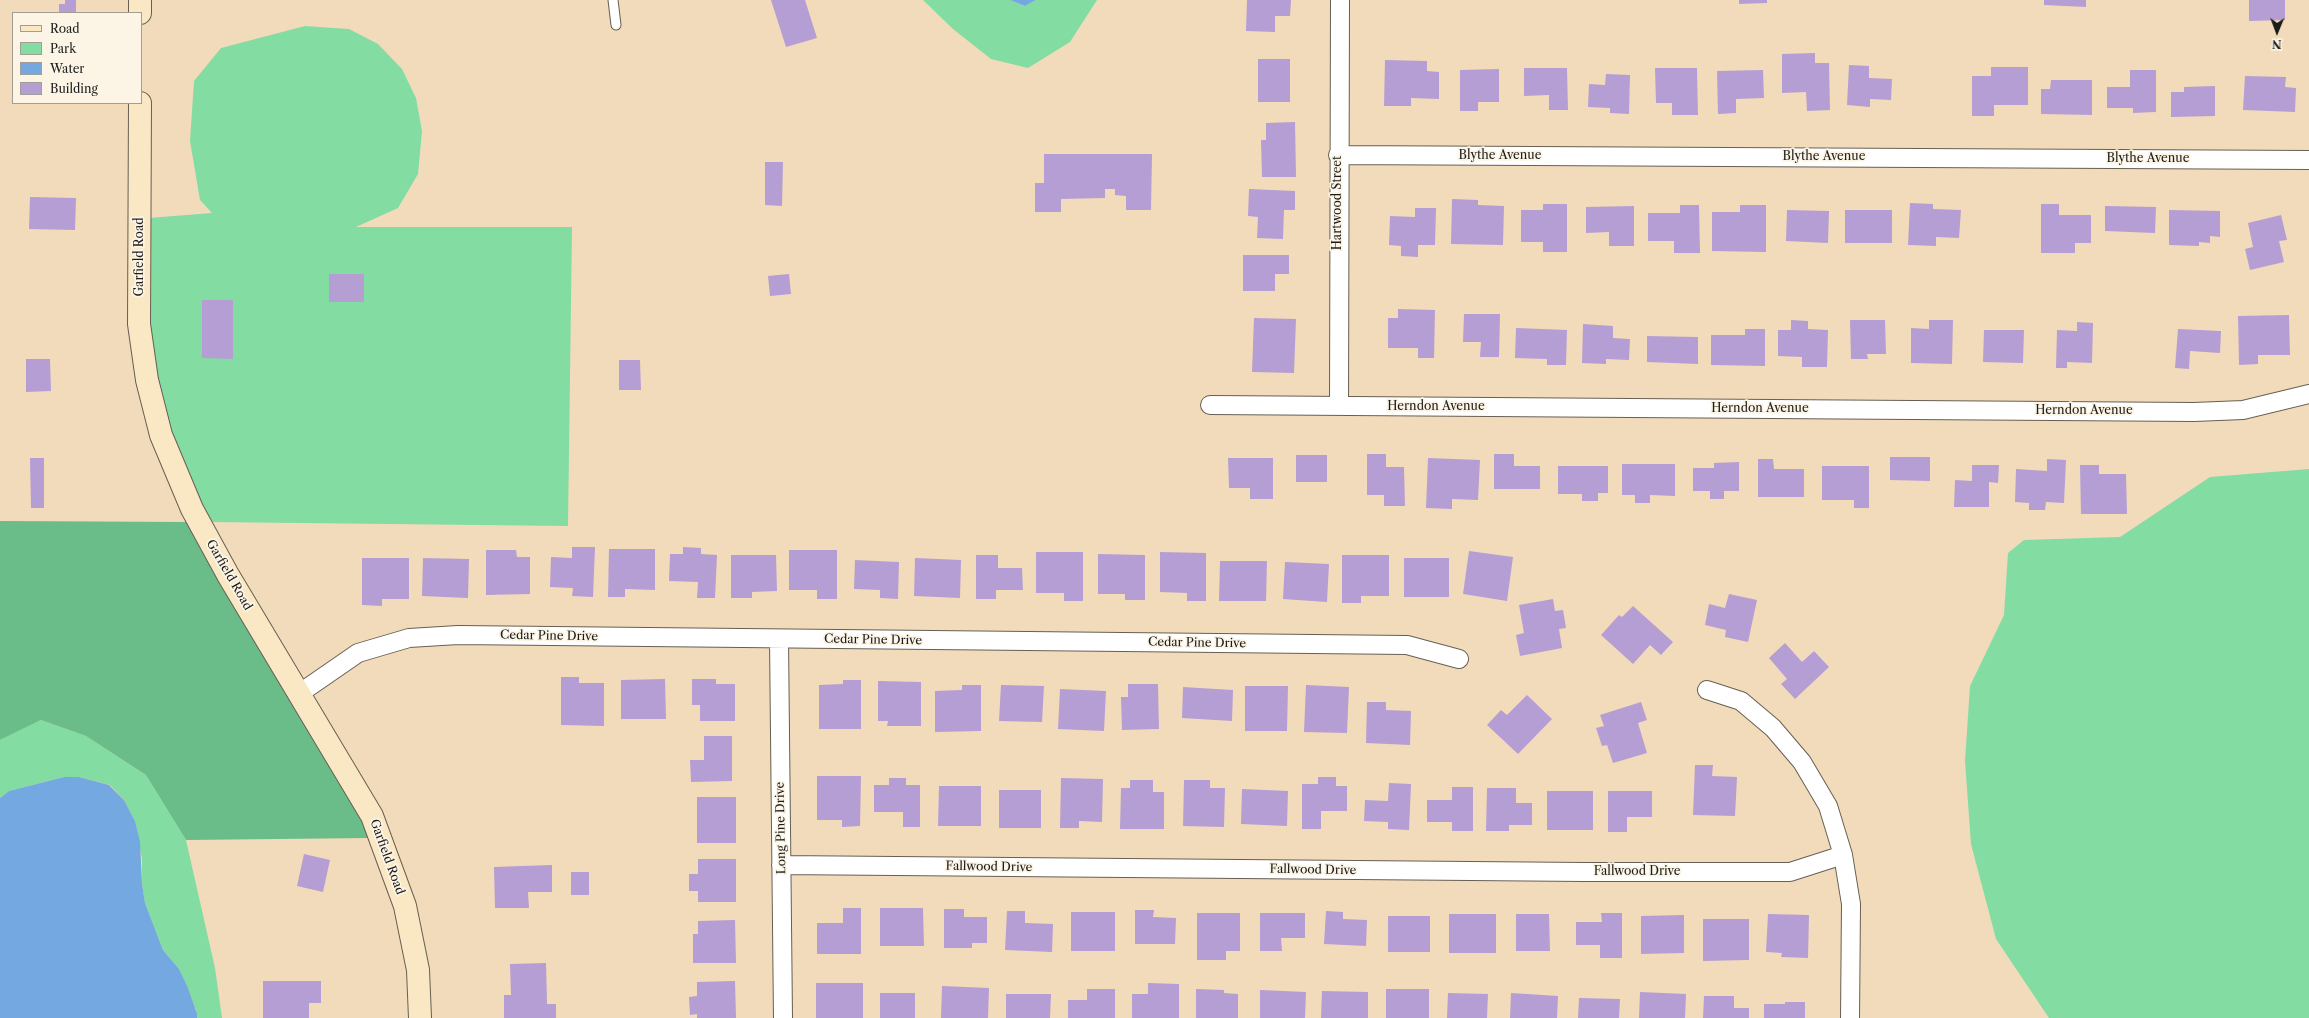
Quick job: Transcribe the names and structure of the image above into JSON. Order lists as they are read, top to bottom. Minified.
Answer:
{"streets":{"street":["Blythe Avenue","Hartwood Street","Garfield Road","Herndon Avenue","Cedar Pine Drive","Long Pine Drive","Fallwood Drive"]},"crossings":[["Blythe Avenue","Hartwood Street"],["Hartwood Street","Herndon Avenue"],["Garfield Road","Cedar Pine Drive"],["Cedar Pine Drive","Long Pine Drive"],["Long Pine Drive","Fallwood Drive"]],"legend":["Road","Park","Water","Building"],"north":"bottom"}
